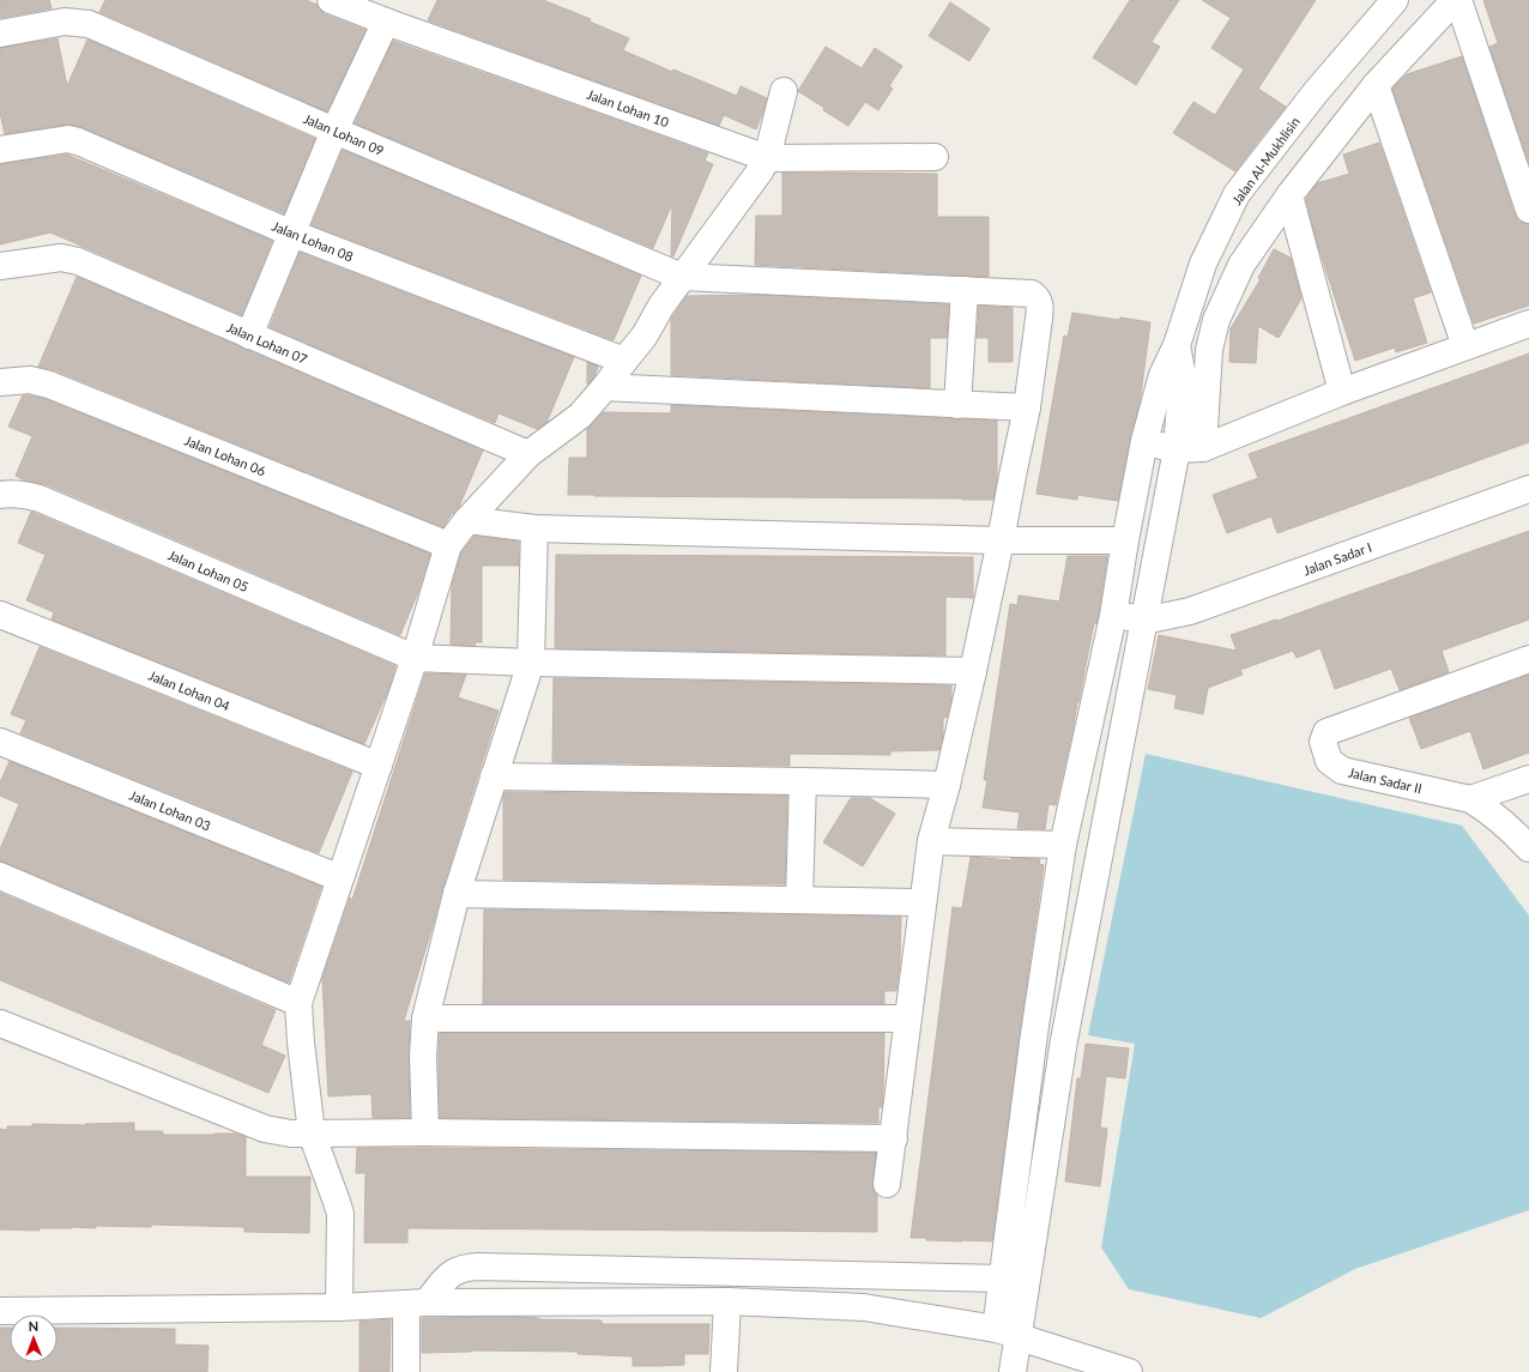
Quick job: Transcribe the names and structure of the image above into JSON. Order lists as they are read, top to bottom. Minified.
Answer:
{"streets":{"street":["Jalan Lohan 10","Jalan Lohan 09","Jalan Al-Mukhlisin","Jalan Lohan 08","Jalan Lohan 07","Jalan Lohan 06","Jalan Sadar I","Jalan Lohan 05","Jalan Lohan 04","Jalan Sadar II","Jalan Lohan 03"]},"crossings":[["Jalan Al-Mukhlisin","Jalan Sadar I"]],"north":"top"}
